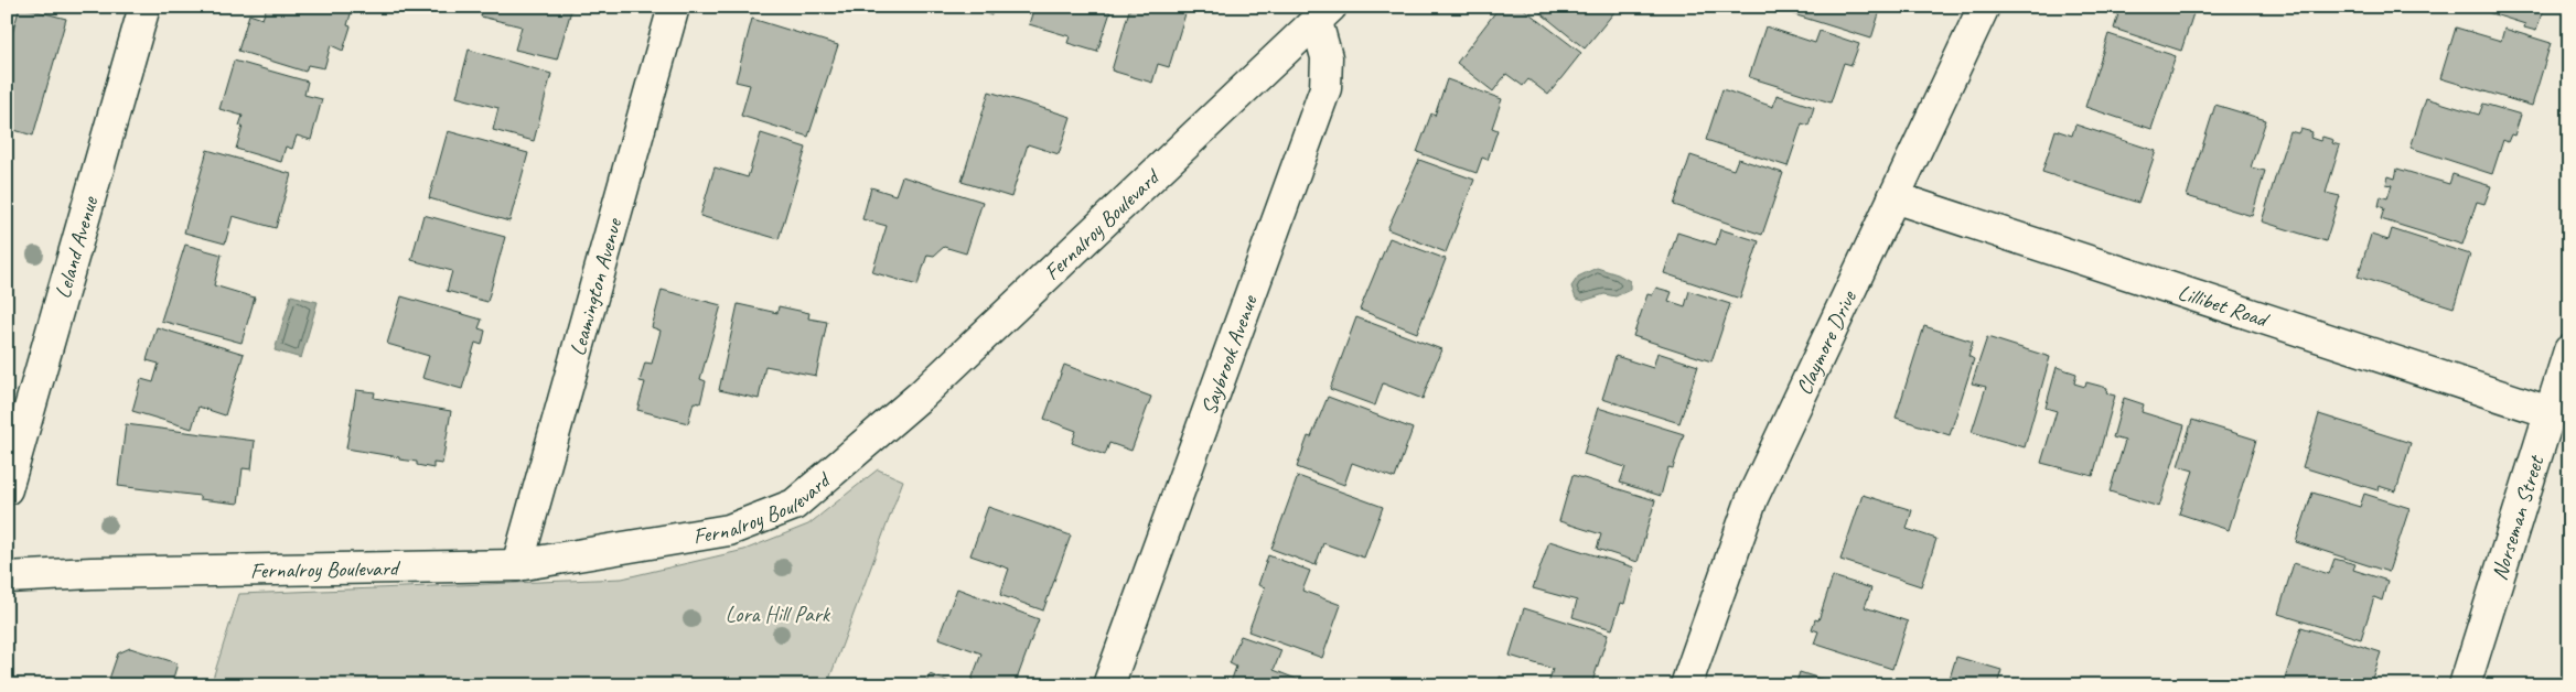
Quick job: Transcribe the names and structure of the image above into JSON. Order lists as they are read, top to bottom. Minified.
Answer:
{"streets":{"street":["Fernalroy Boulevard","Leland Avenue","Leamington Avenue","Lillibet Road","Claymore Drive","Saybrook Avenue","Norseman Street"]},"crossings":[["Fernalroy Boulevard","Leamington Avenue"],["Fernalroy Boulevard","Saybrook Avenue"],["Lillibet Road","Claymore Drive"],["Lillibet Road","Norseman Street"]],"parks":["Lora Hill Park"]}
